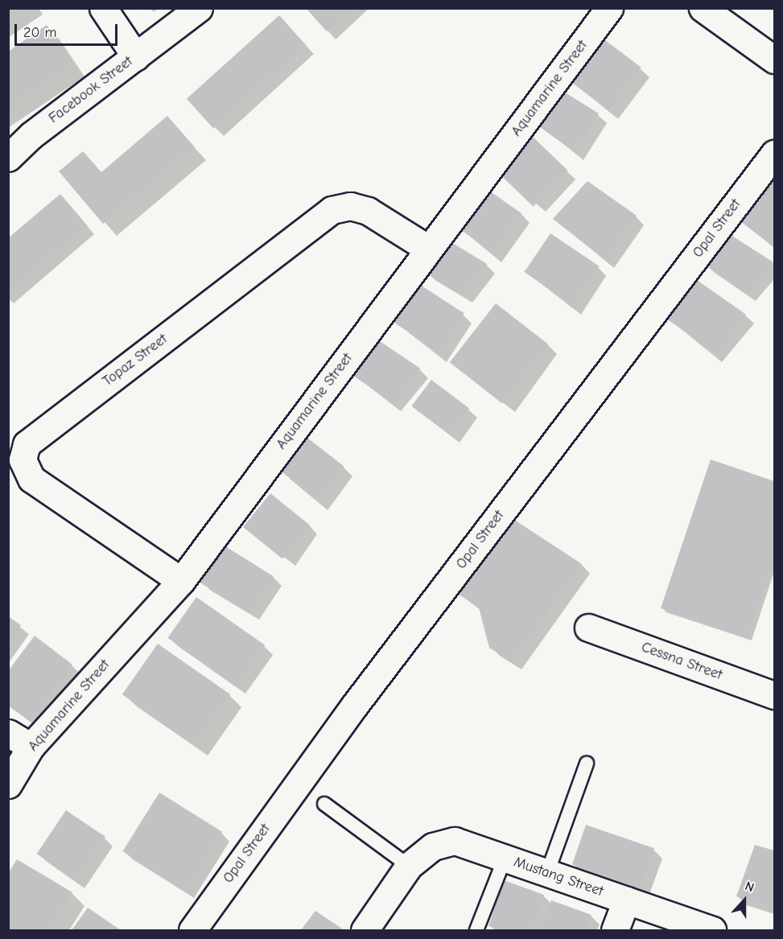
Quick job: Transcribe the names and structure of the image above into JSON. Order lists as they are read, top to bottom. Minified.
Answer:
{"streets":{"street":["Aquamarine Street","Facebook Street","Opal Street","Topaz Street","Cessna Street","Mustang Street"]},"crossings":[["Aquamarine Street","Topaz Street"]],"scale_bar":"20 m","north":"top"}
